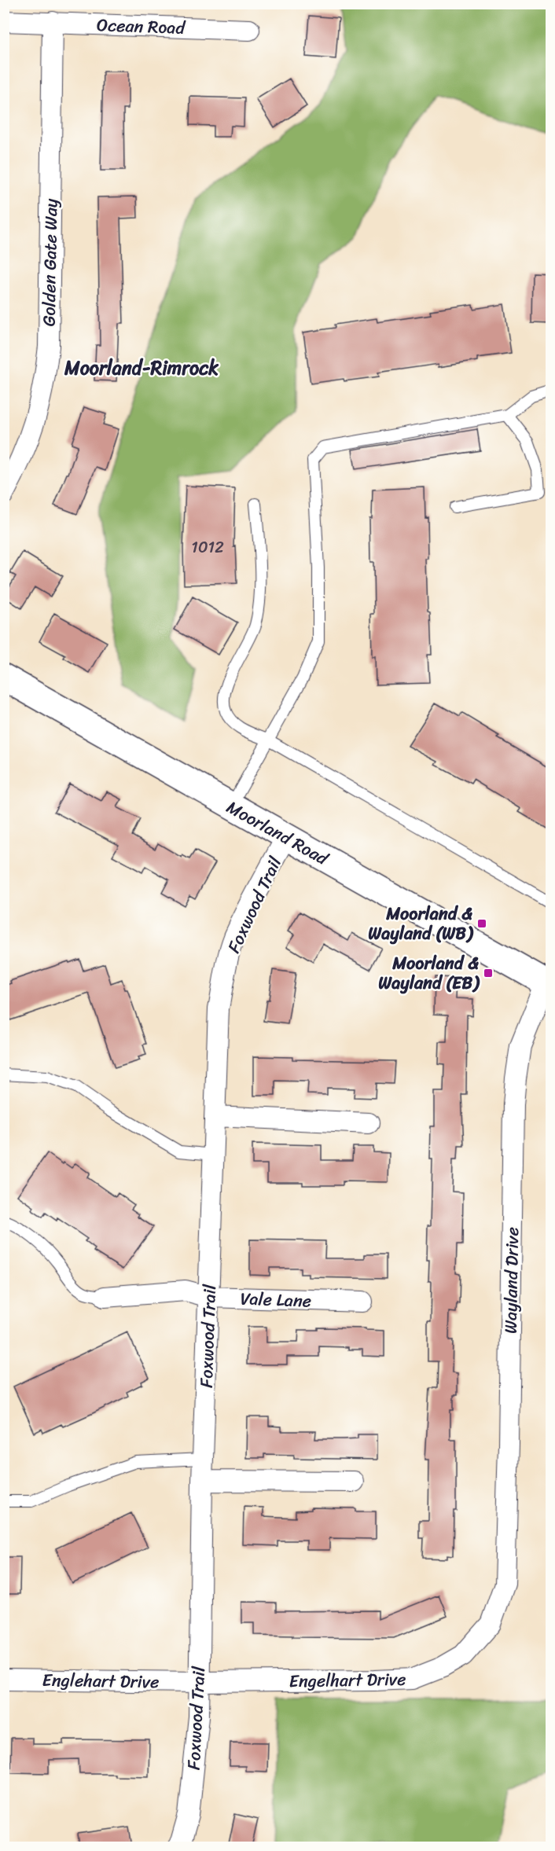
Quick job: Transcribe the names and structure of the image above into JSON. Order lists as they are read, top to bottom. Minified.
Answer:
{"streets":{"street":["Ocean Road","Golden Gate Way","Moorland Road","Foxwood Trail","Wayland Drive","Vale Lane","Engelhart Drive","Englehart Drive"]},"crossings":[["Ocean Road","Golden Gate Way"],["Moorland Road","Foxwood Trail"],["Moorland Road","Wayland Drive"],["Foxwood Trail","Vale Lane"],["Foxwood Trail","Engelhart Drive"],["Foxwood Trail","Englehart Drive"],["Wayland Drive","Engelhart Drive"],["Engelhart Drive","Englehart Drive"]],"districts":["Moorland-Rimrock"],"places":{"transit":["Moorland & Wayland (WB)","Moorland & Wayland (EB)"]},"house_numbers":["1012"]}
